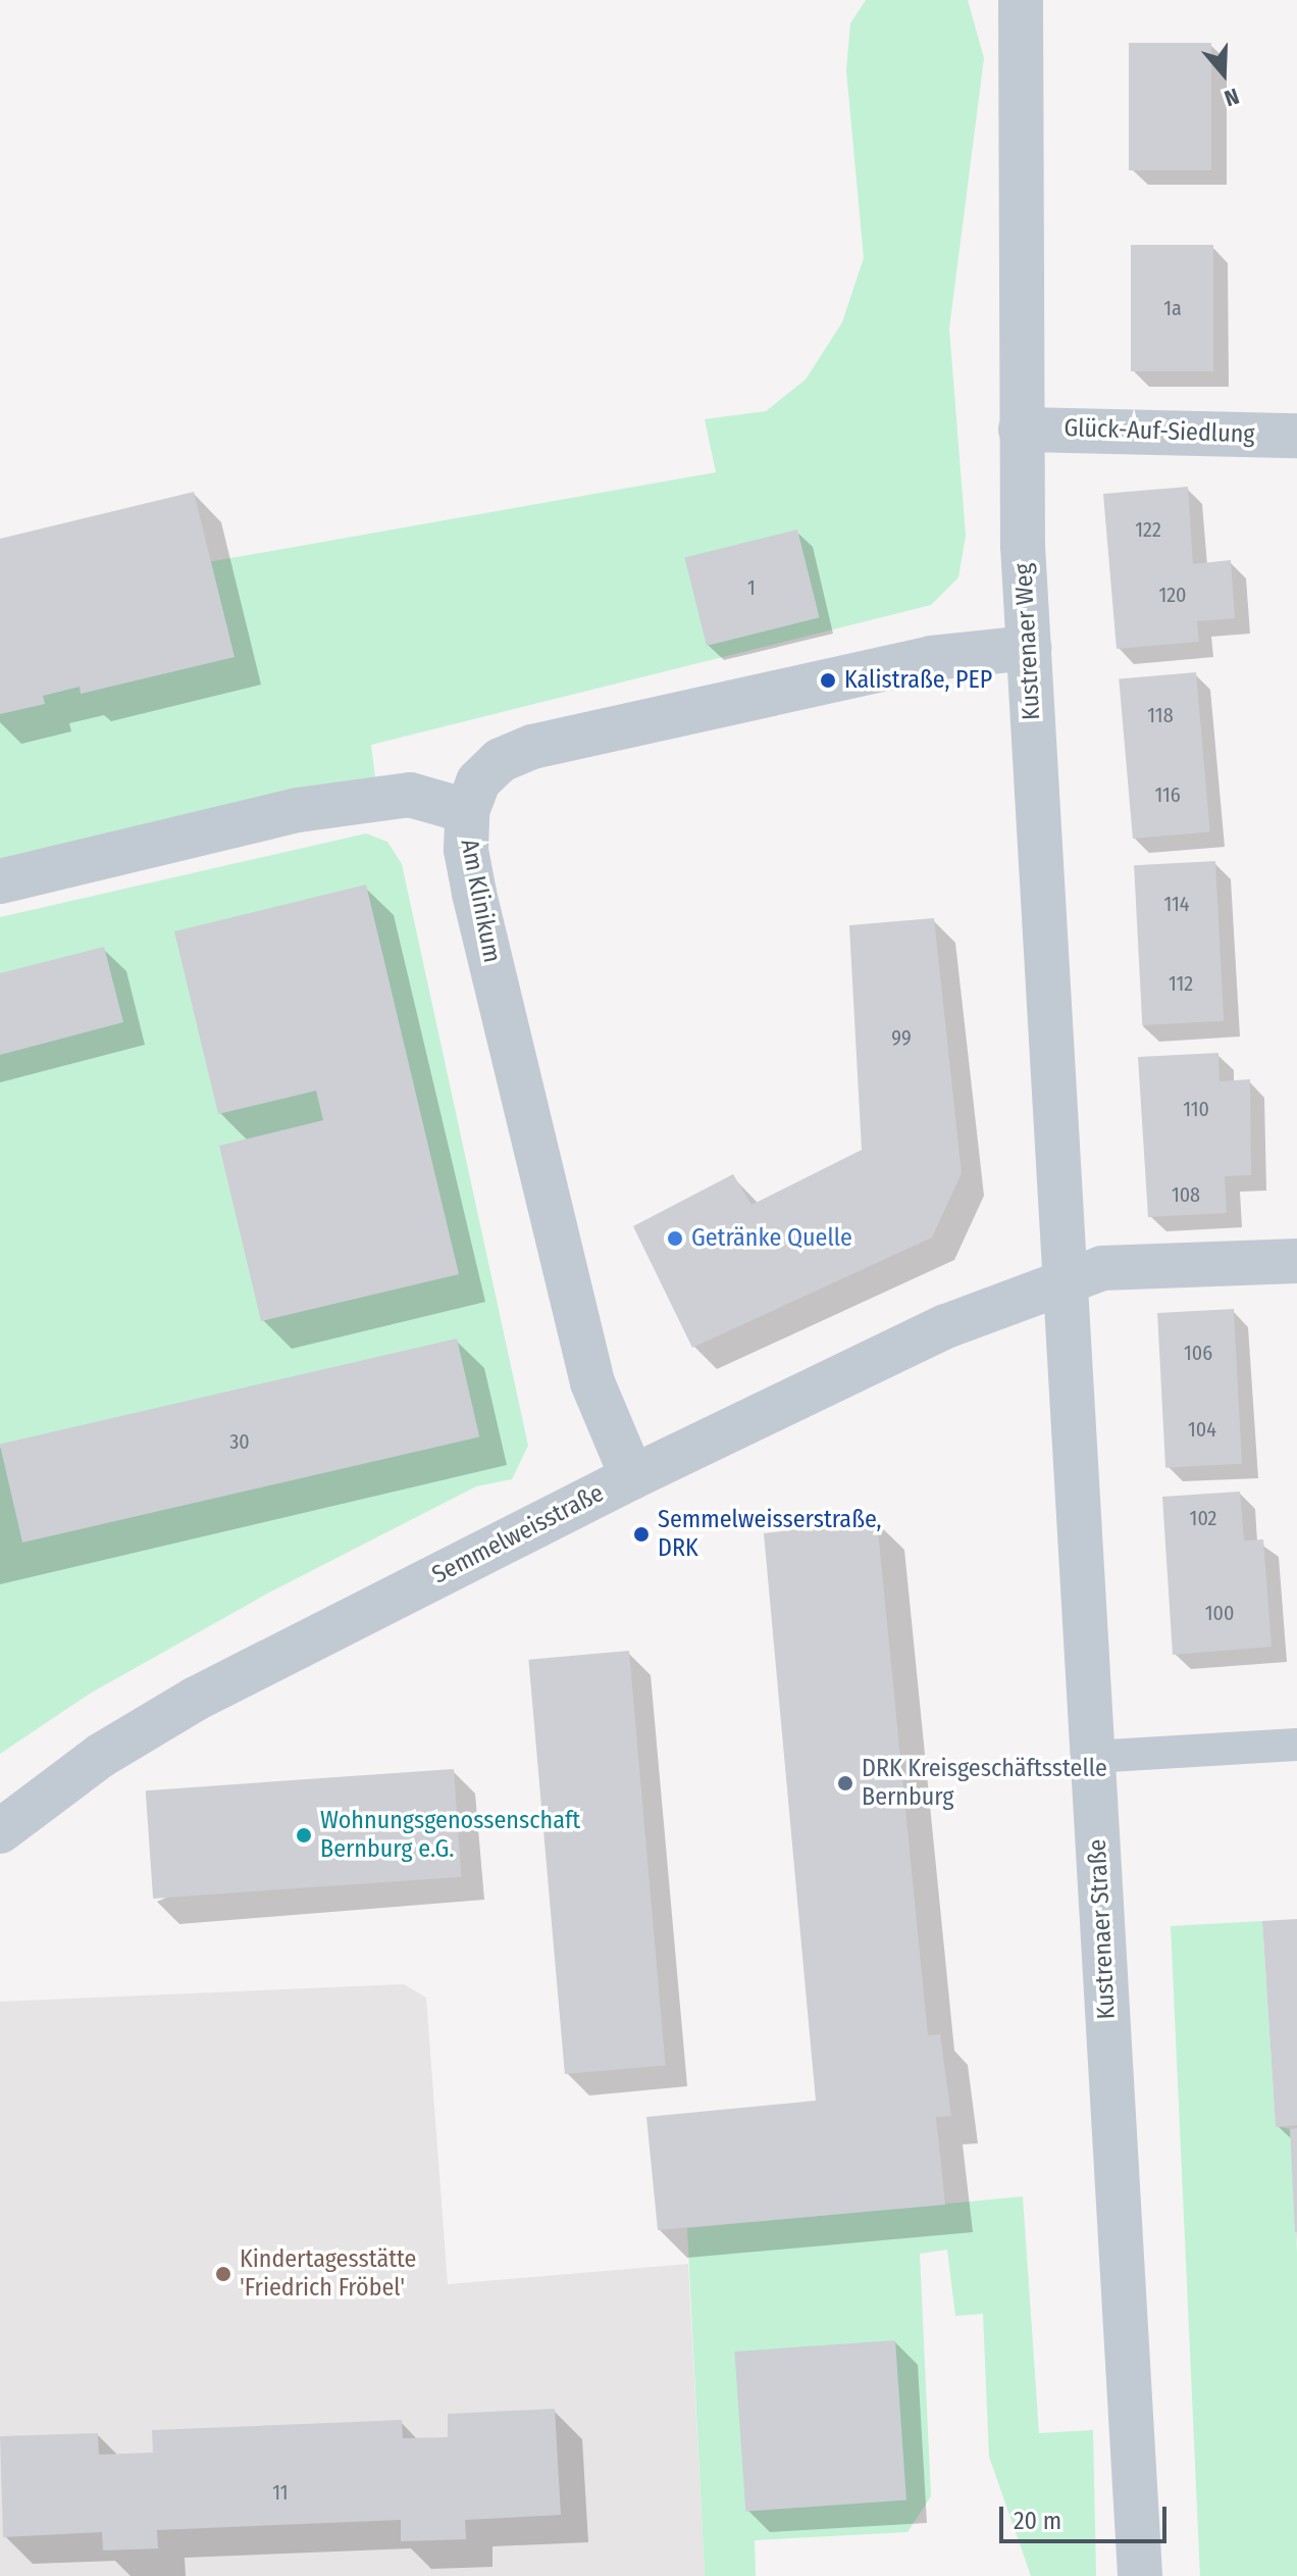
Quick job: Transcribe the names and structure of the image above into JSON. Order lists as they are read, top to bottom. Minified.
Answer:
{"streets":{"street":["Glück-Auf-Siedlung","Kustrenaer Weg","Am Klinikum","Semmelweisstraße","Kustrenaer Straße"]},"crossings":[["Glück-Auf-Siedlung","Kustrenaer Weg"],["Kustrenaer Weg","Am Klinikum"],["Kustrenaer Weg","Semmelweisstraße"],["Kustrenaer Weg","Kustrenaer Straße"],["Am Klinikum","Semmelweisstraße"],["Semmelweisstraße","Kustrenaer Straße"]],"places":["Kalistraße, PEP","Getränke Quelle","Semmelweisserstraße, DRK","DRK Kreisgeschäftsstelle Bernburg","Wohnungsgenossenschaft Bernburg e.G.","Kindertagesstätte 'Friedrich Fröbel'"],"house_numbers":["1a","122","1","120","118","116","114","112","99","110","108","106","104","30","102","100","11"],"scale_bar":"20 m","north":"bottom"}
